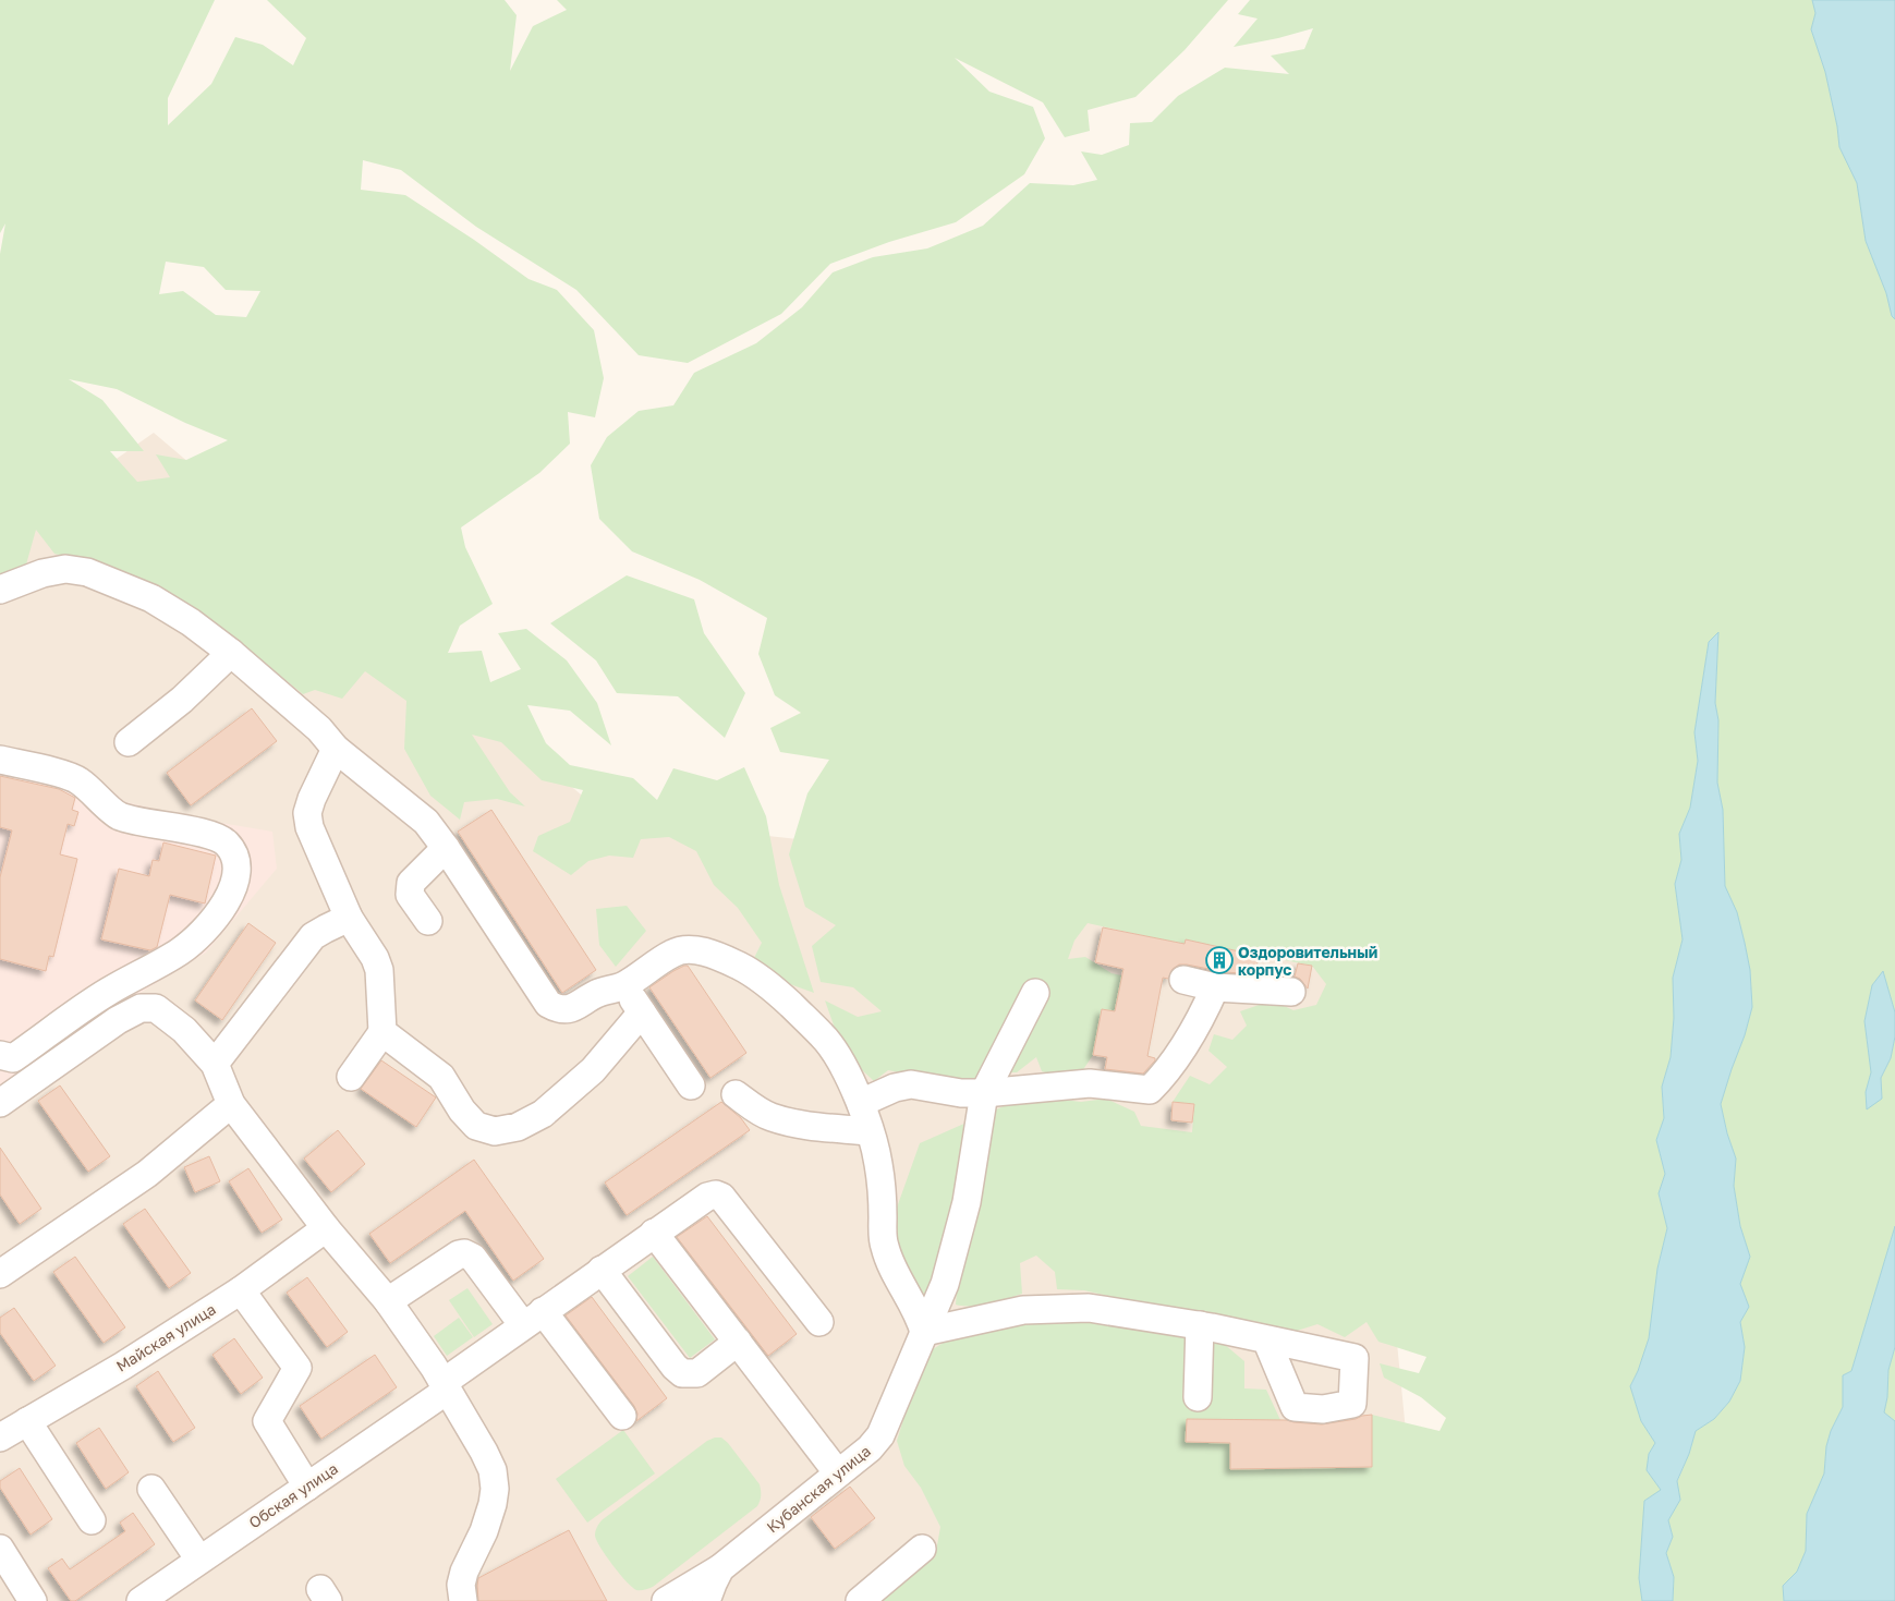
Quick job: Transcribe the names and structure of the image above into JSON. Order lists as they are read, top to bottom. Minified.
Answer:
{"streets":{"street":["Майская улица","Кубанская улица","Обская улица"]},"places":{"building":["Оздоровительный корпус"]}}
